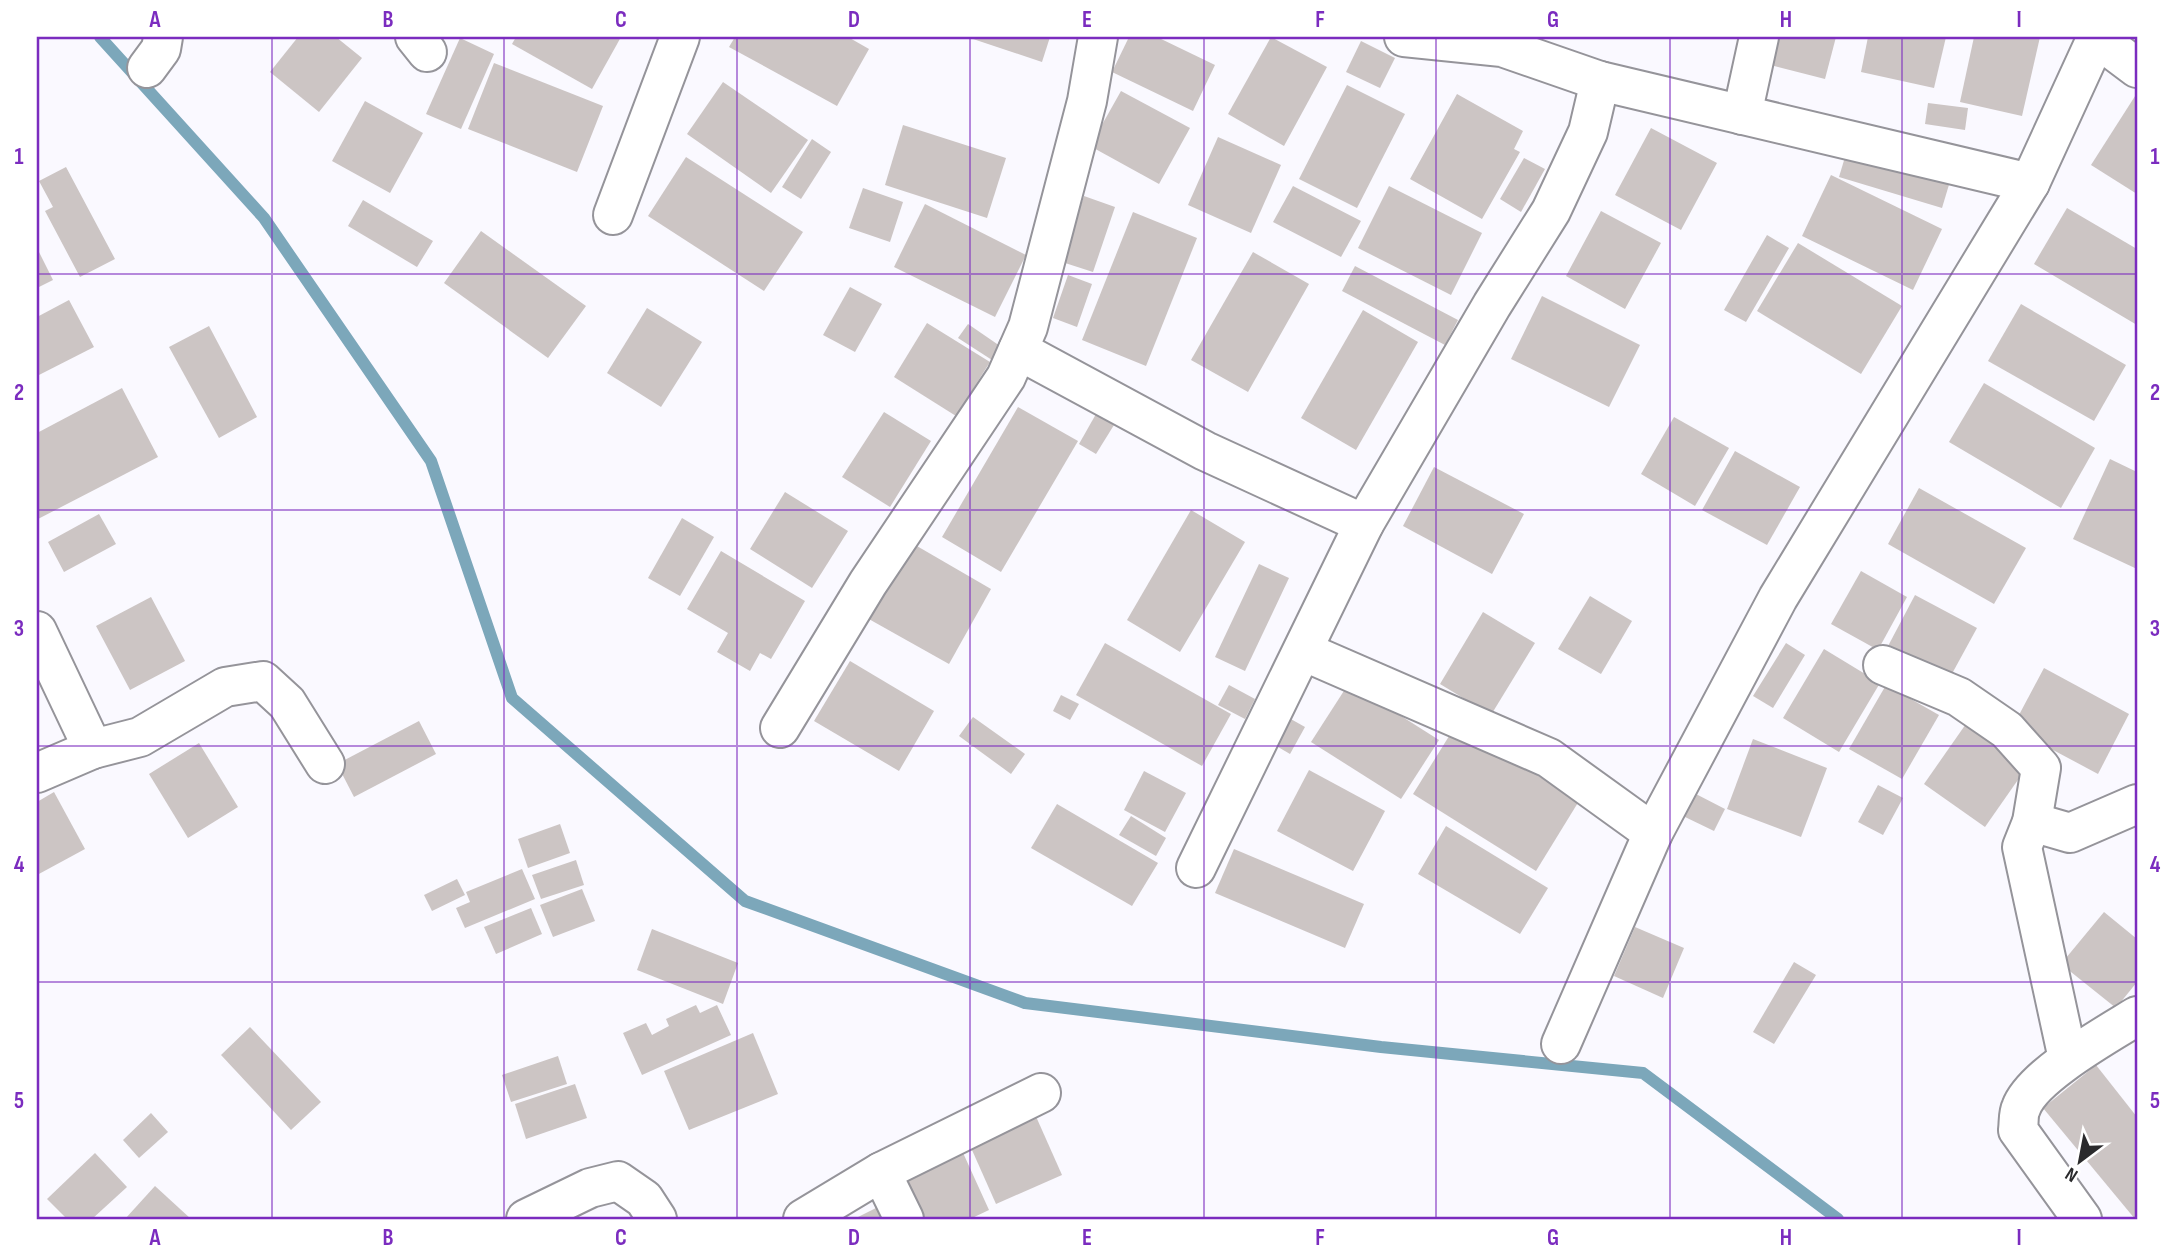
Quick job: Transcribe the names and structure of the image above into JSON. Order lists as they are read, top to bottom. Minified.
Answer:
{"north":"bottom left","grid":{"columns":["A","B","C","D","E","F","G","H","I"],"rows":["1","2","3","4","5"]}}
